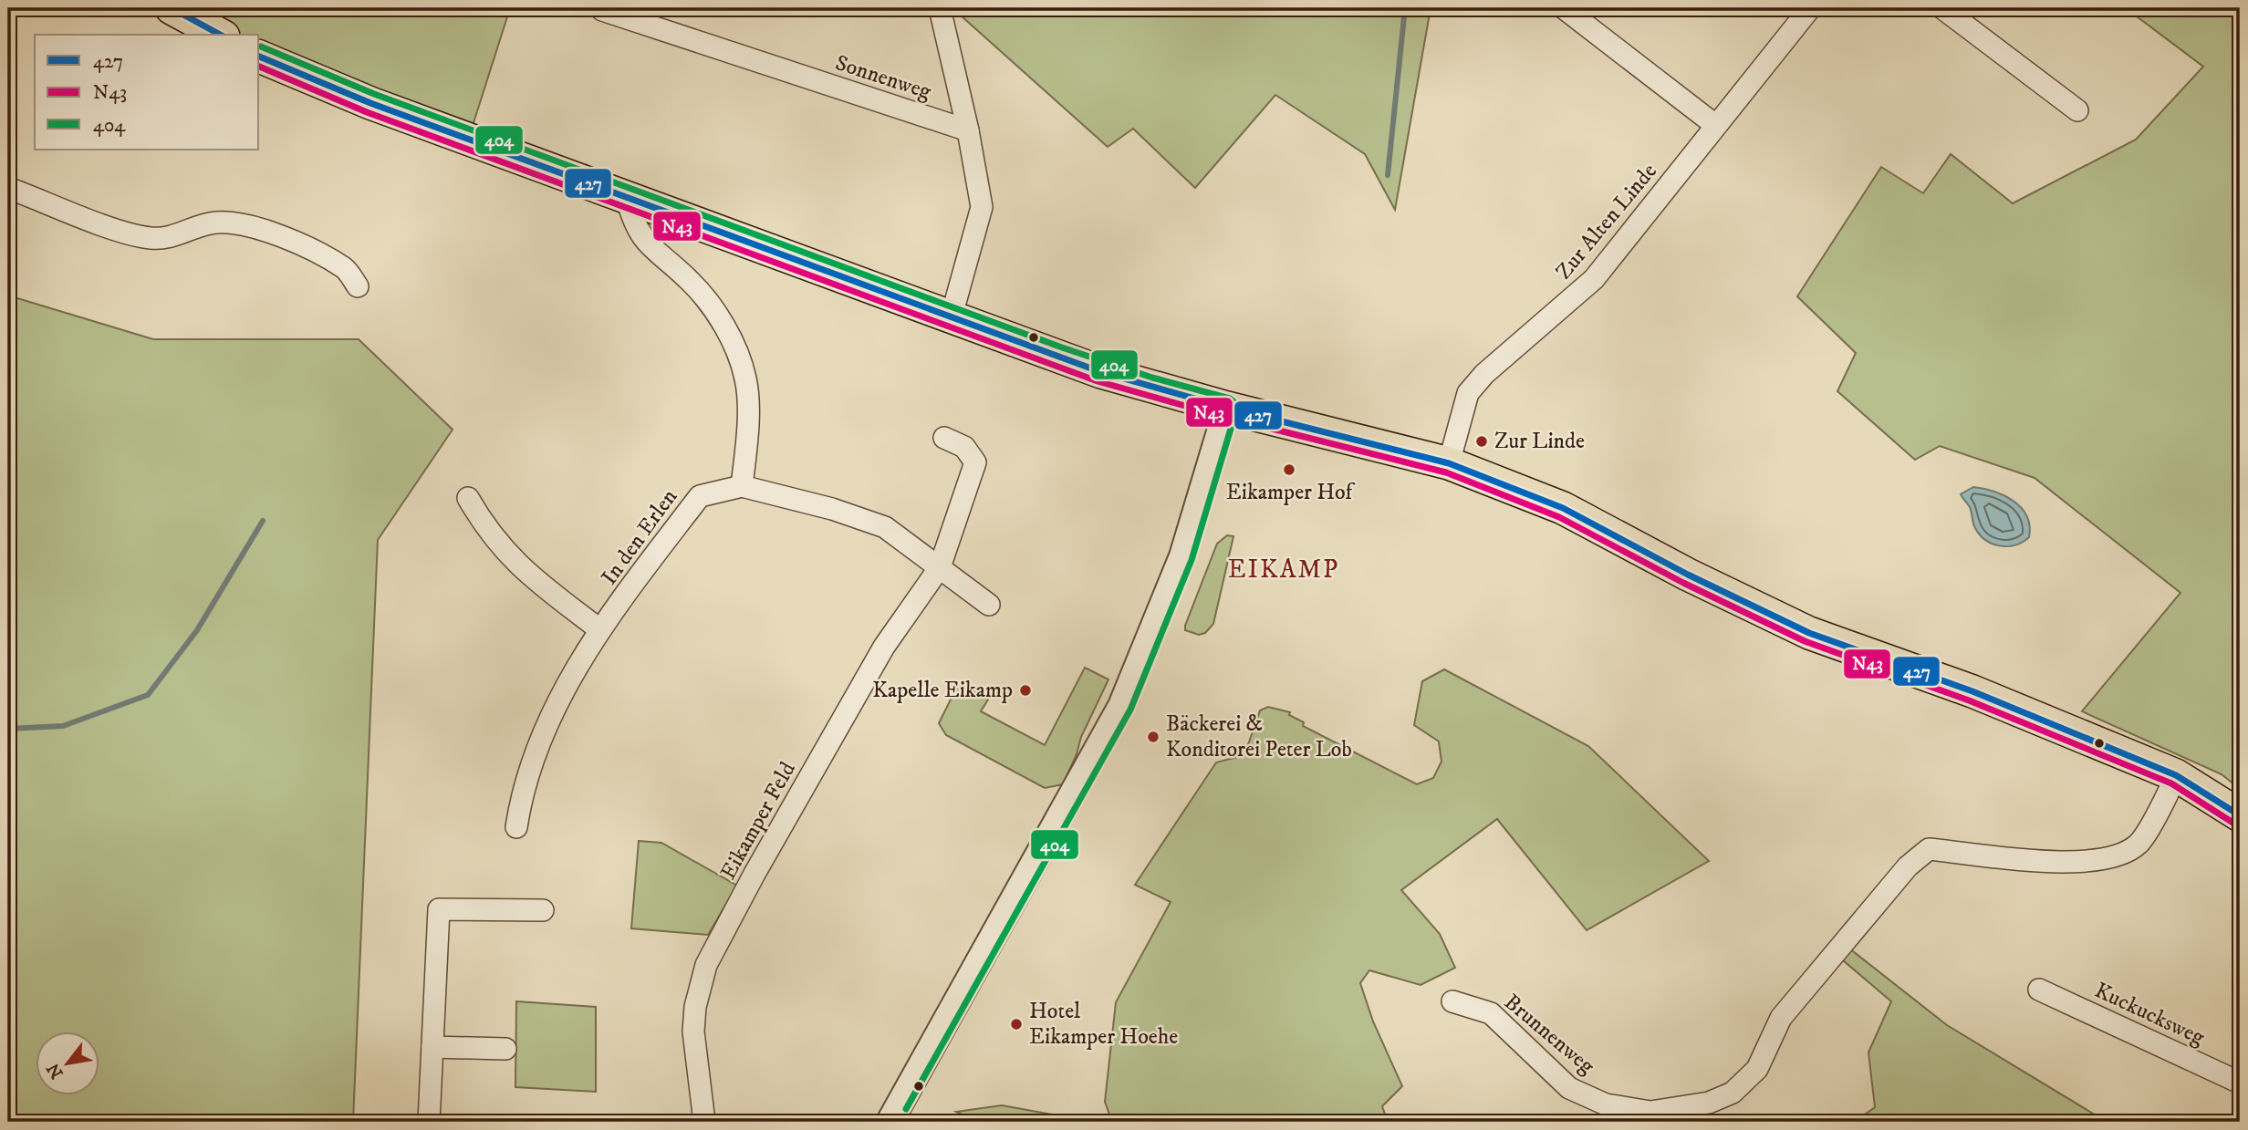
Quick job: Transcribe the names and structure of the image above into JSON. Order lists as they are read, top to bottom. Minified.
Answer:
{"streets":{"street":["Sonnenweg","Zur Alten Linde","In den Erlen","Eikamper Feld","Kuckucksweg","Brunnenweg"]},"districts":["EIKAMP"],"places":["Zur Linde","Eikamper Hof","Kapelle Eikamp","Bäckerei & Konditorei Peter Lob","Hotel Eikamper Hoehe"],"lines":["transit line 427","transit line 404","transit line N43"],"legend":["427","N43","404"],"north":"bottom left"}
